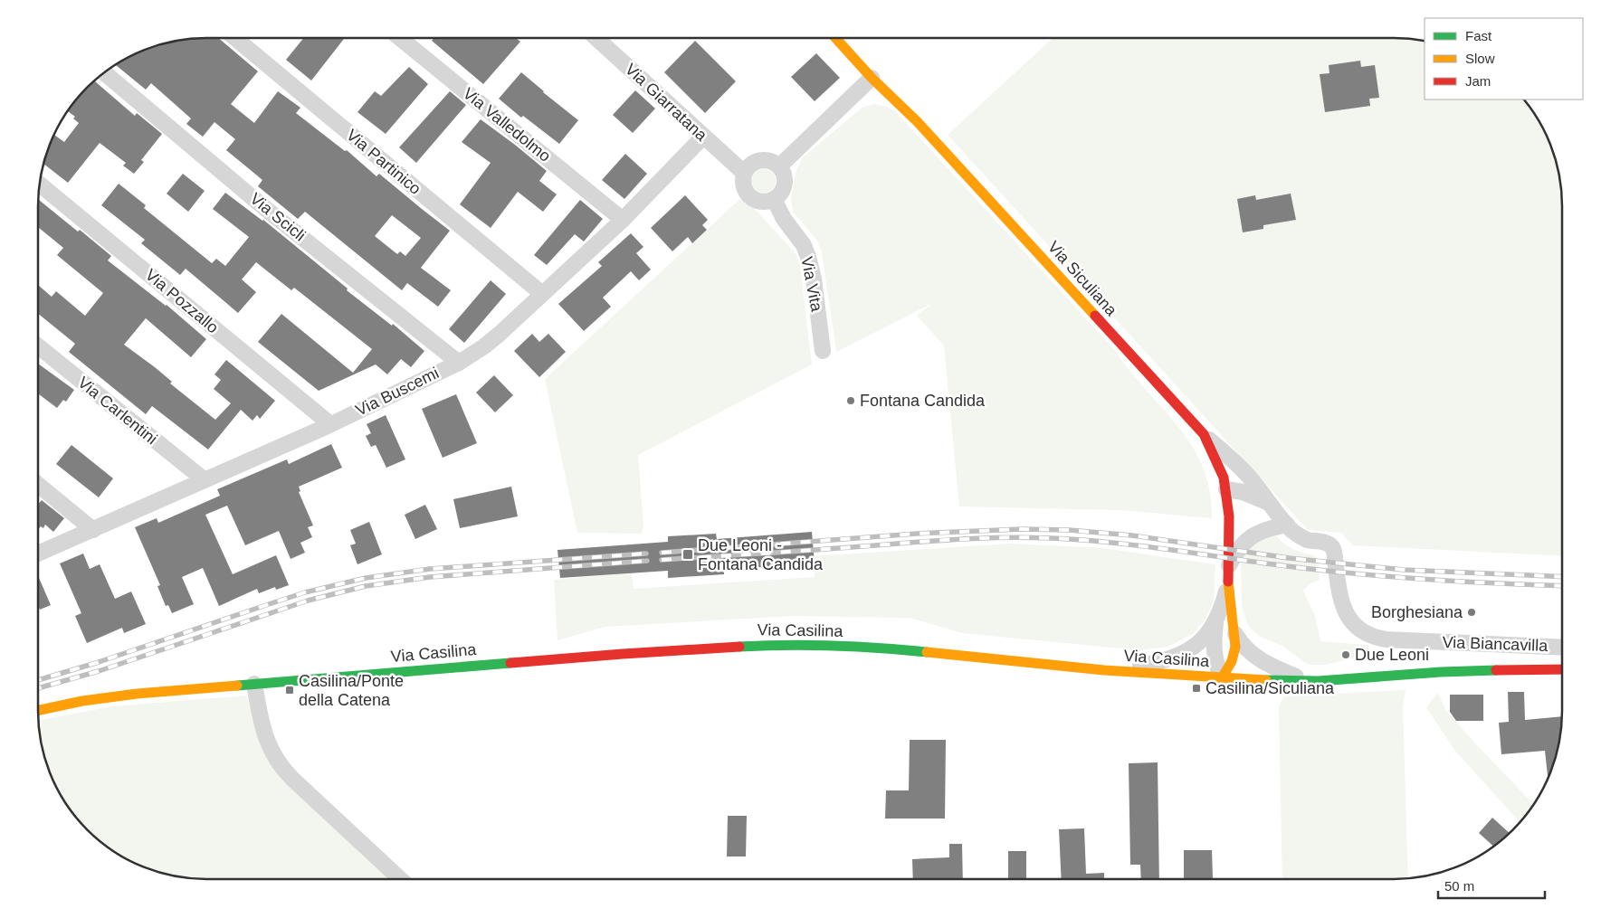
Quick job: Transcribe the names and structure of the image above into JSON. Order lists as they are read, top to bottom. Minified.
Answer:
{"streets":{"main road":["Via Siculiana","Via Casilina"],"street":["Via Giarratana","Via Valledolmo","Via Partinico","Via Scicli","Via Vita","Via Pozzallo","Via Buscemi","Via Carlentini","Via Biancavilla"]},"crossings":[["Via Giarratana","Via Vita"],["Via Giarratana","Via Buscemi"],["Via Valledolmo","Via Buscemi"],["Via Partinico","Via Buscemi"],["Via Scicli","Via Buscemi"],["Via Siculiana","Via Casilina"],["Via Pozzallo","Via Buscemi"],["Via Buscemi","Via Carlentini"]],"places":{"other":["Fontana Candida","Borghesiana","Due Leoni"],"transit":["Due Leoni - Fontana Candida","Casilina/Siculiana","Casilina/Ponte della Catena"]},"legend":["Fast","Slow","Jam"],"scale_bar":"50 m"}
